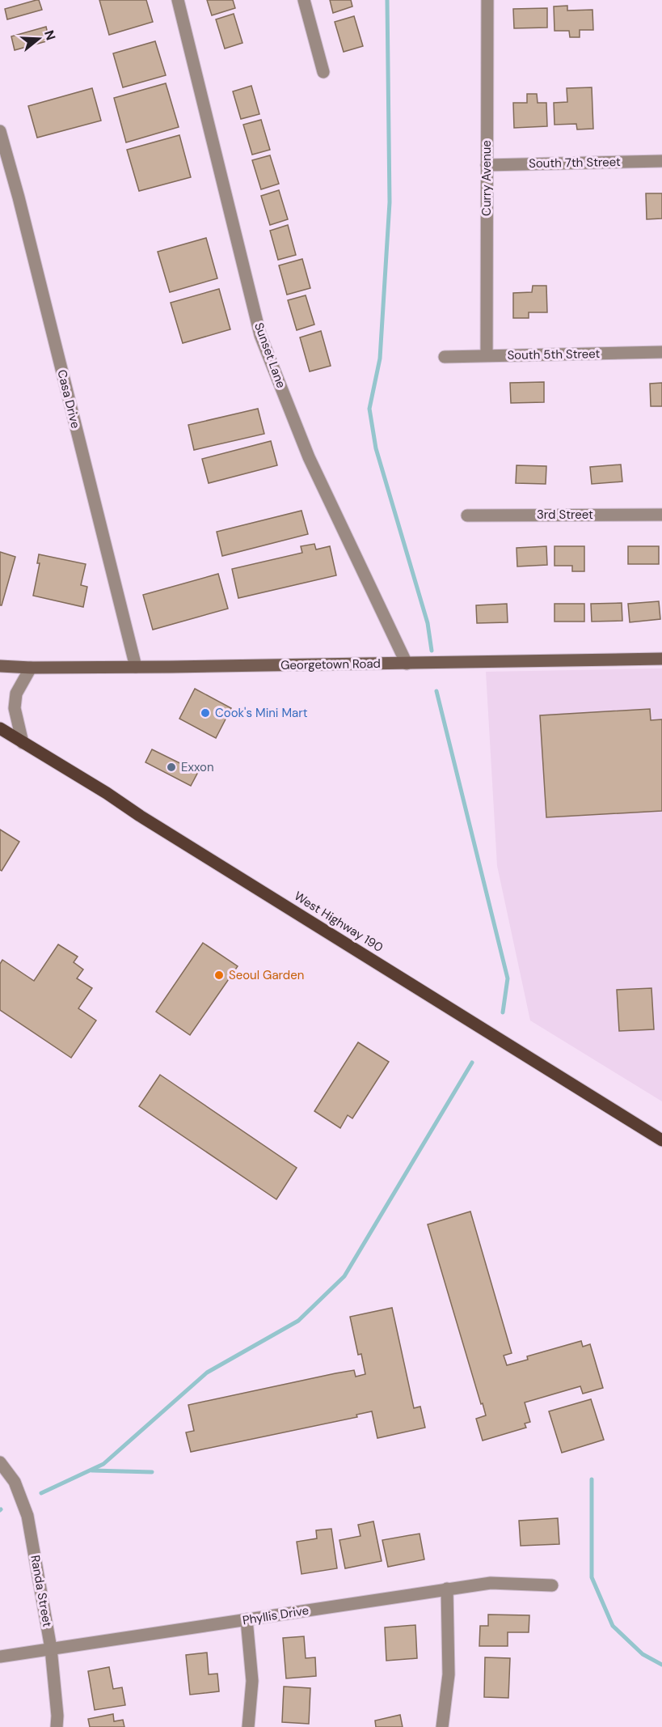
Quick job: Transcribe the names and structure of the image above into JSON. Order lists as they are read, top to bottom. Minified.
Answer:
{"streets":{"main road":["West Highway 190"],"street":["South 7th Street","Curry Avenue","South 5th Street","Sunset Lane","Casa Drive","3rd Street","Georgetown Road","Randa Street","Phyllis Drive"]},"crossings":[["South 7th Street","Curry Avenue"],["Curry Avenue","South 5th Street"],["Sunset Lane","Georgetown Road"],["Casa Drive","Georgetown Road"],["Randa Street","Phyllis Drive"]],"places":["Cook's Mini Mart","Exxon","Seoul Garden"],"north":"right"}
